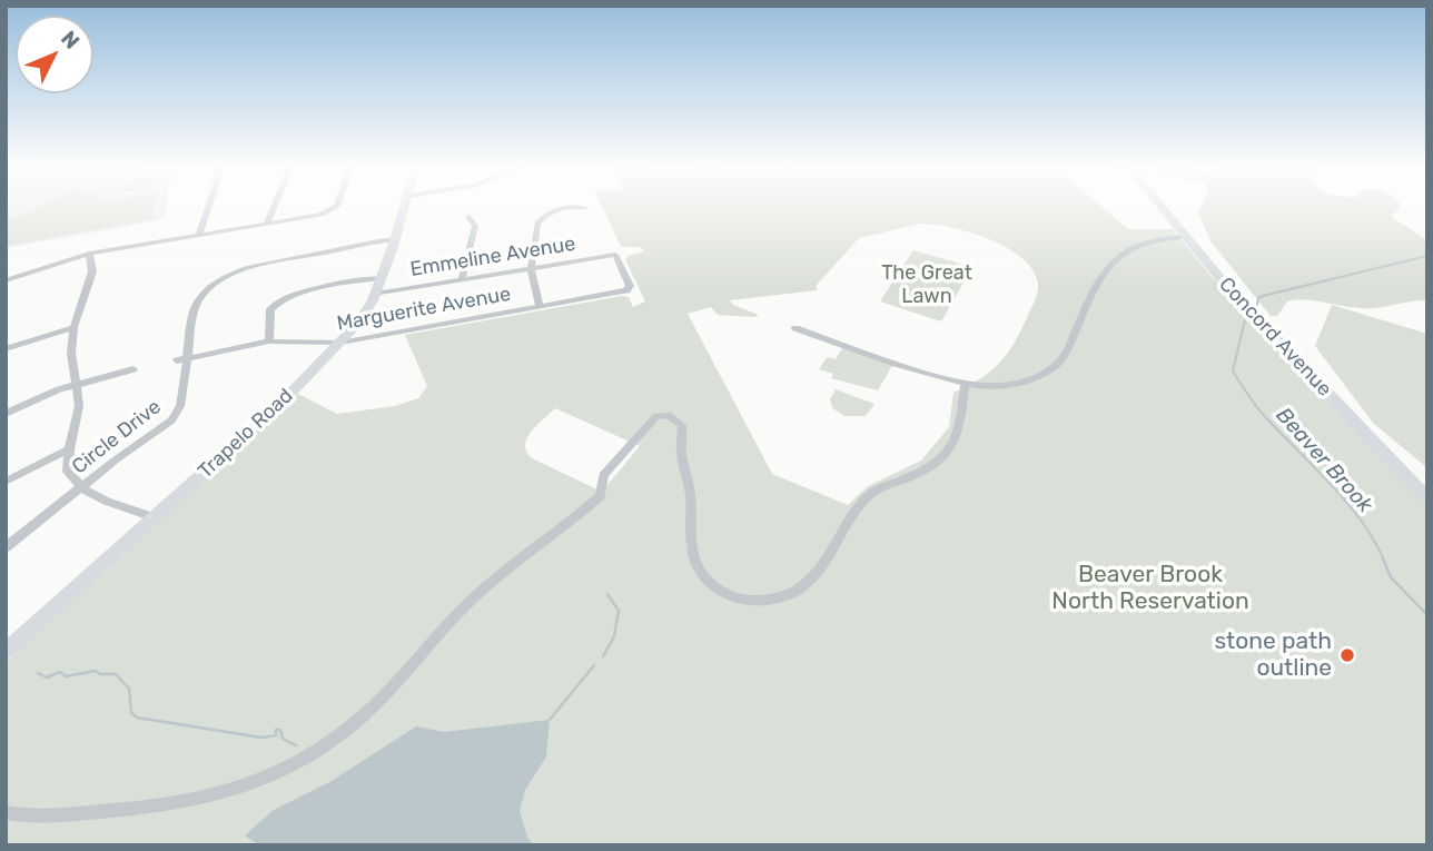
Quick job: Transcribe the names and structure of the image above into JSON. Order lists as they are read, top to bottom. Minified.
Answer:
{"streets":{"main road":["Concord Avenue","Trapelo Road"],"street":["Emmeline Avenue","Marguerite Avenue","Circle Drive"]},"crossings":[["Emmeline Avenue","Marguerite Avenue"],["Emmeline Avenue","Trapelo Road"],["Marguerite Avenue","Trapelo Road"],["Marguerite Avenue","Circle Drive"],["Trapelo Road","Circle Drive"]],"water":["Beaver Brook"],"parks":["The Great Lawn","Beaver Brook North Reservation"],"places":["stone path outline"],"north":"top right"}
